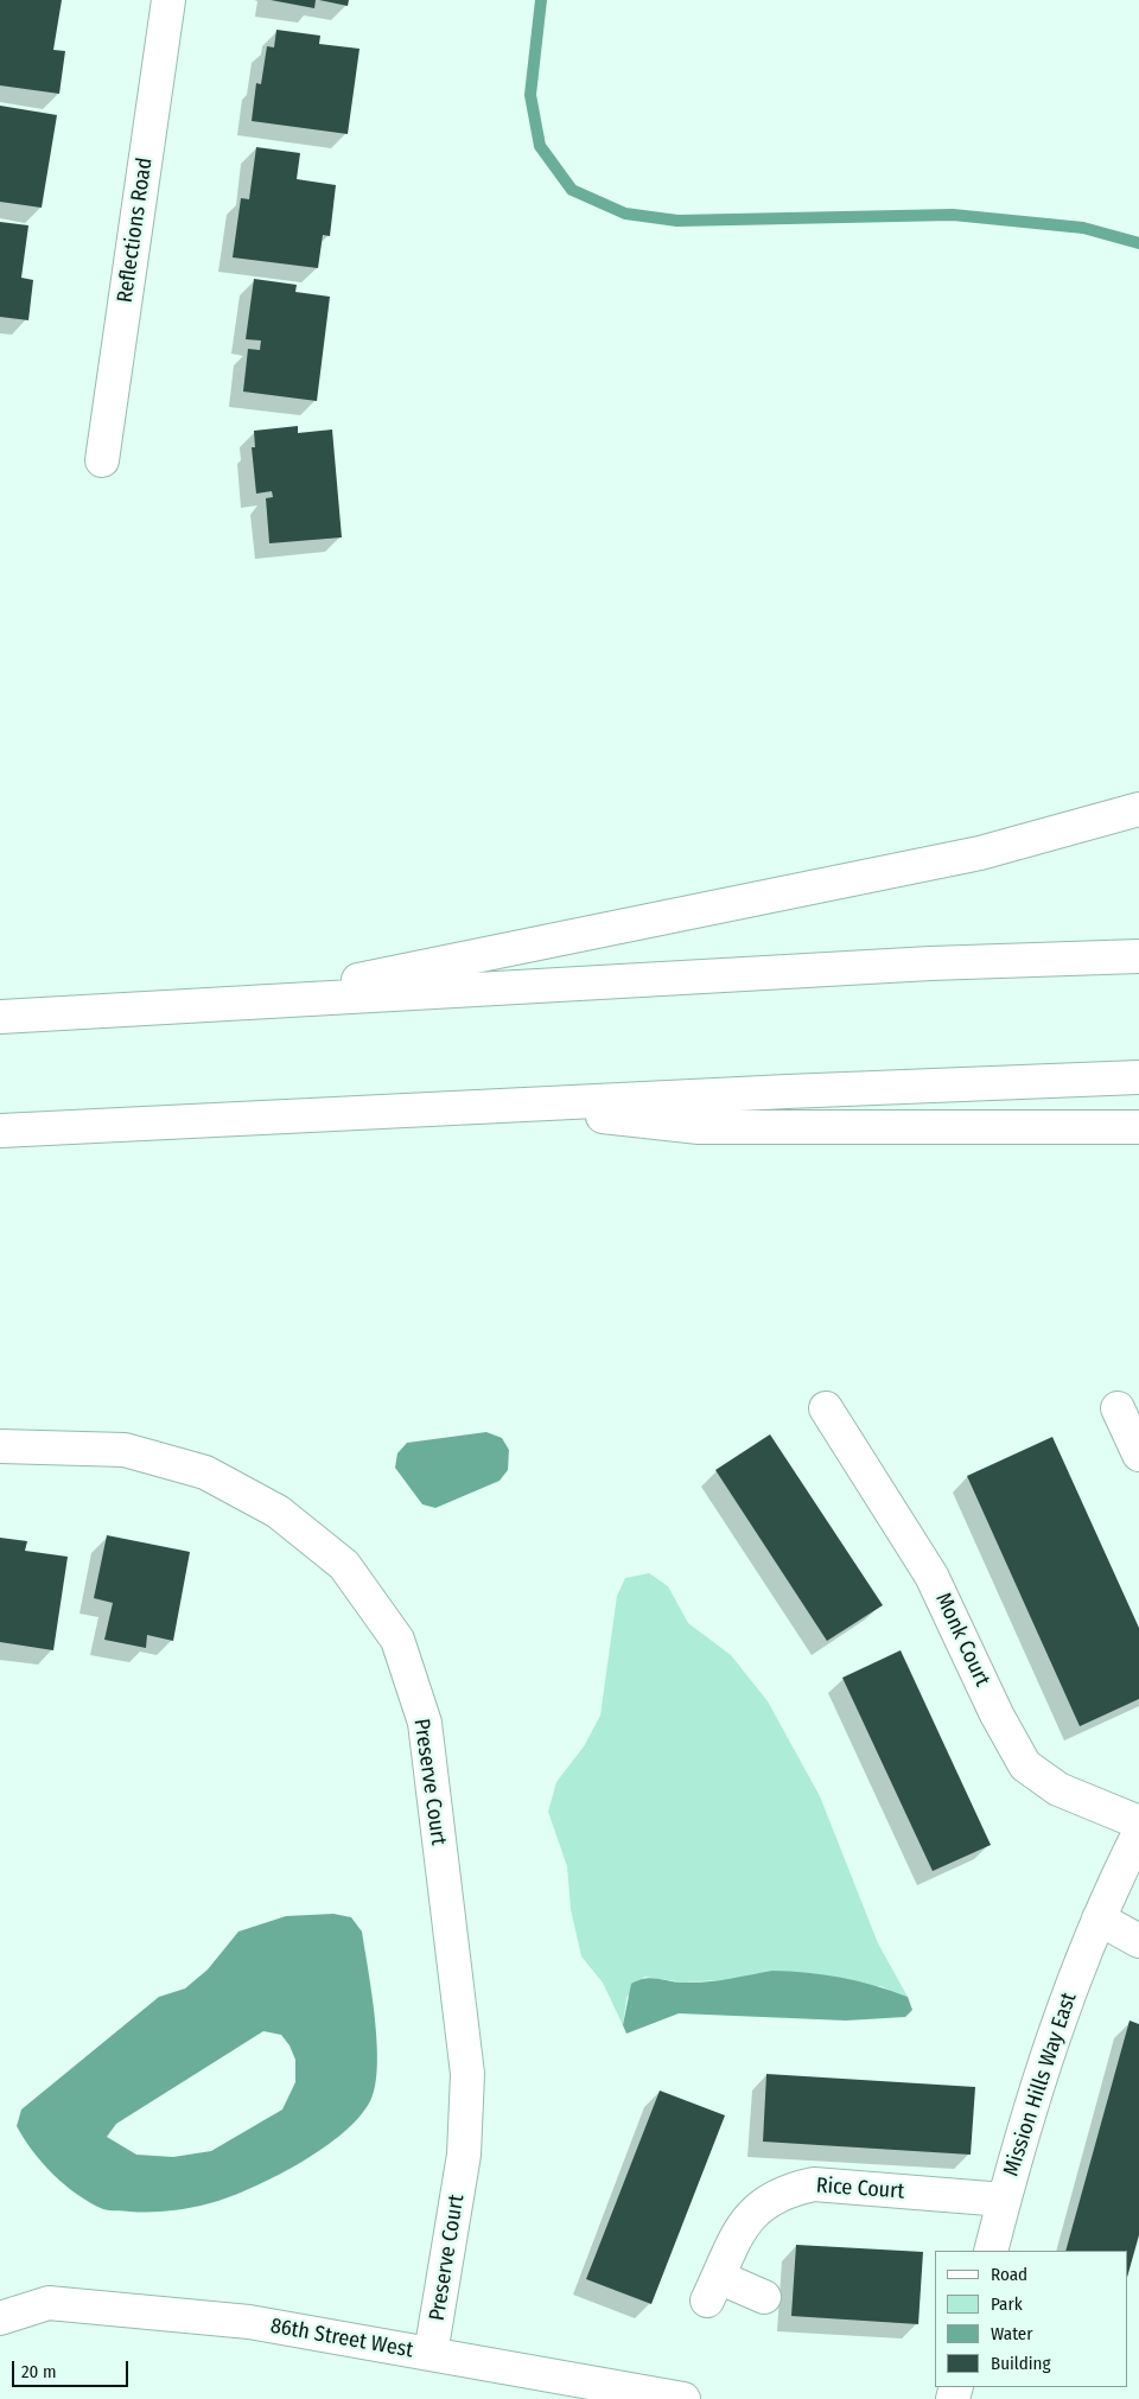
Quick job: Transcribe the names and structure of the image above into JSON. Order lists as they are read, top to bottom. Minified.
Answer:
{"streets":{"main road":["Reflections Road","Monk Court","Preserve Court","Mission Hills Way East","Rice Court","86th Street West"]},"crossings":[["Preserve Court","86th Street West"],["Mission Hills Way East","Rice Court"]],"legend":["Road","Park","Water","Building"],"scale_bar":"20 m"}
